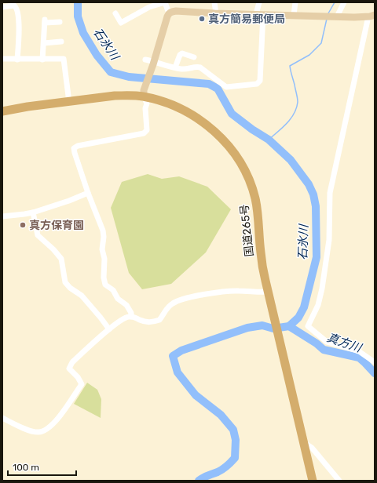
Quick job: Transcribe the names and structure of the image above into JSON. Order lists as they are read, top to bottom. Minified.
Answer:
{"streets":{"highway":["国道265号"]},"water":["石氷川","真方川"],"places":["真方簡易郵便局","真方保育園"],"scale_bar":"100 m"}
